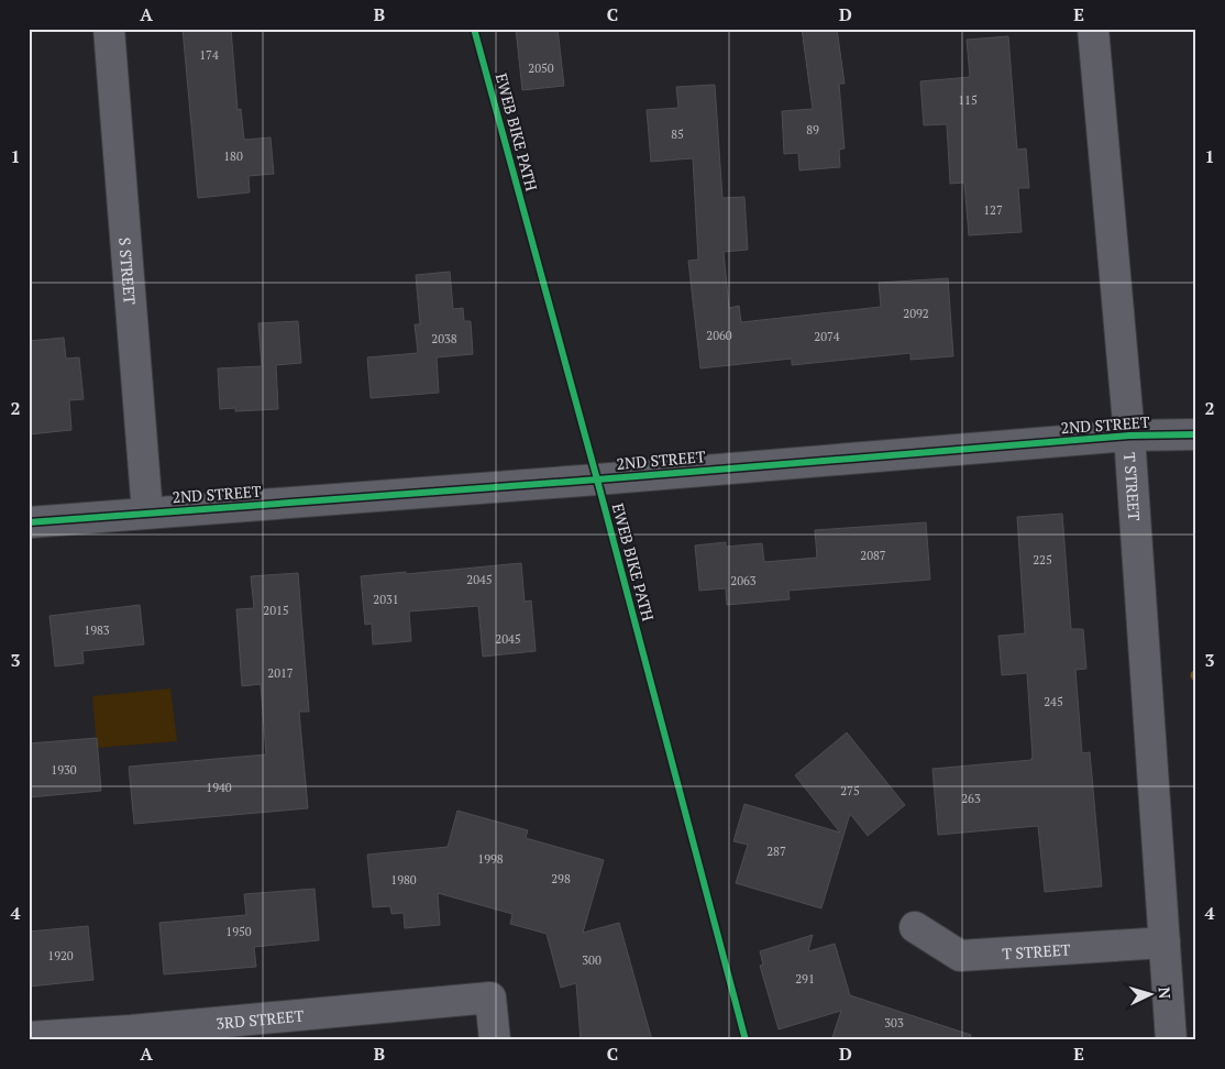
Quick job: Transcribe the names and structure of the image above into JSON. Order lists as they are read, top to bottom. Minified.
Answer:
{"streets":{"street":["S STREET","2ND STREET","T STREET","3RD STREET"],"cycle path":["EWEB BIKE PATH"]},"crossings":[["S STREET","2ND STREET"],["2ND STREET","T STREET"]],"house_numbers":["174","2050","115","89","85","180","127","2092","2060","2074","2038","2087","225","2045","2063","2031","2015","1983","2045","2017","245","1930","1940","275","263","287","1998","298","1980","1950","1920","300","291","303"],"north":"right","grid":{"columns":["A","B","C","D","E"],"rows":["1","2","3","4"]}}
